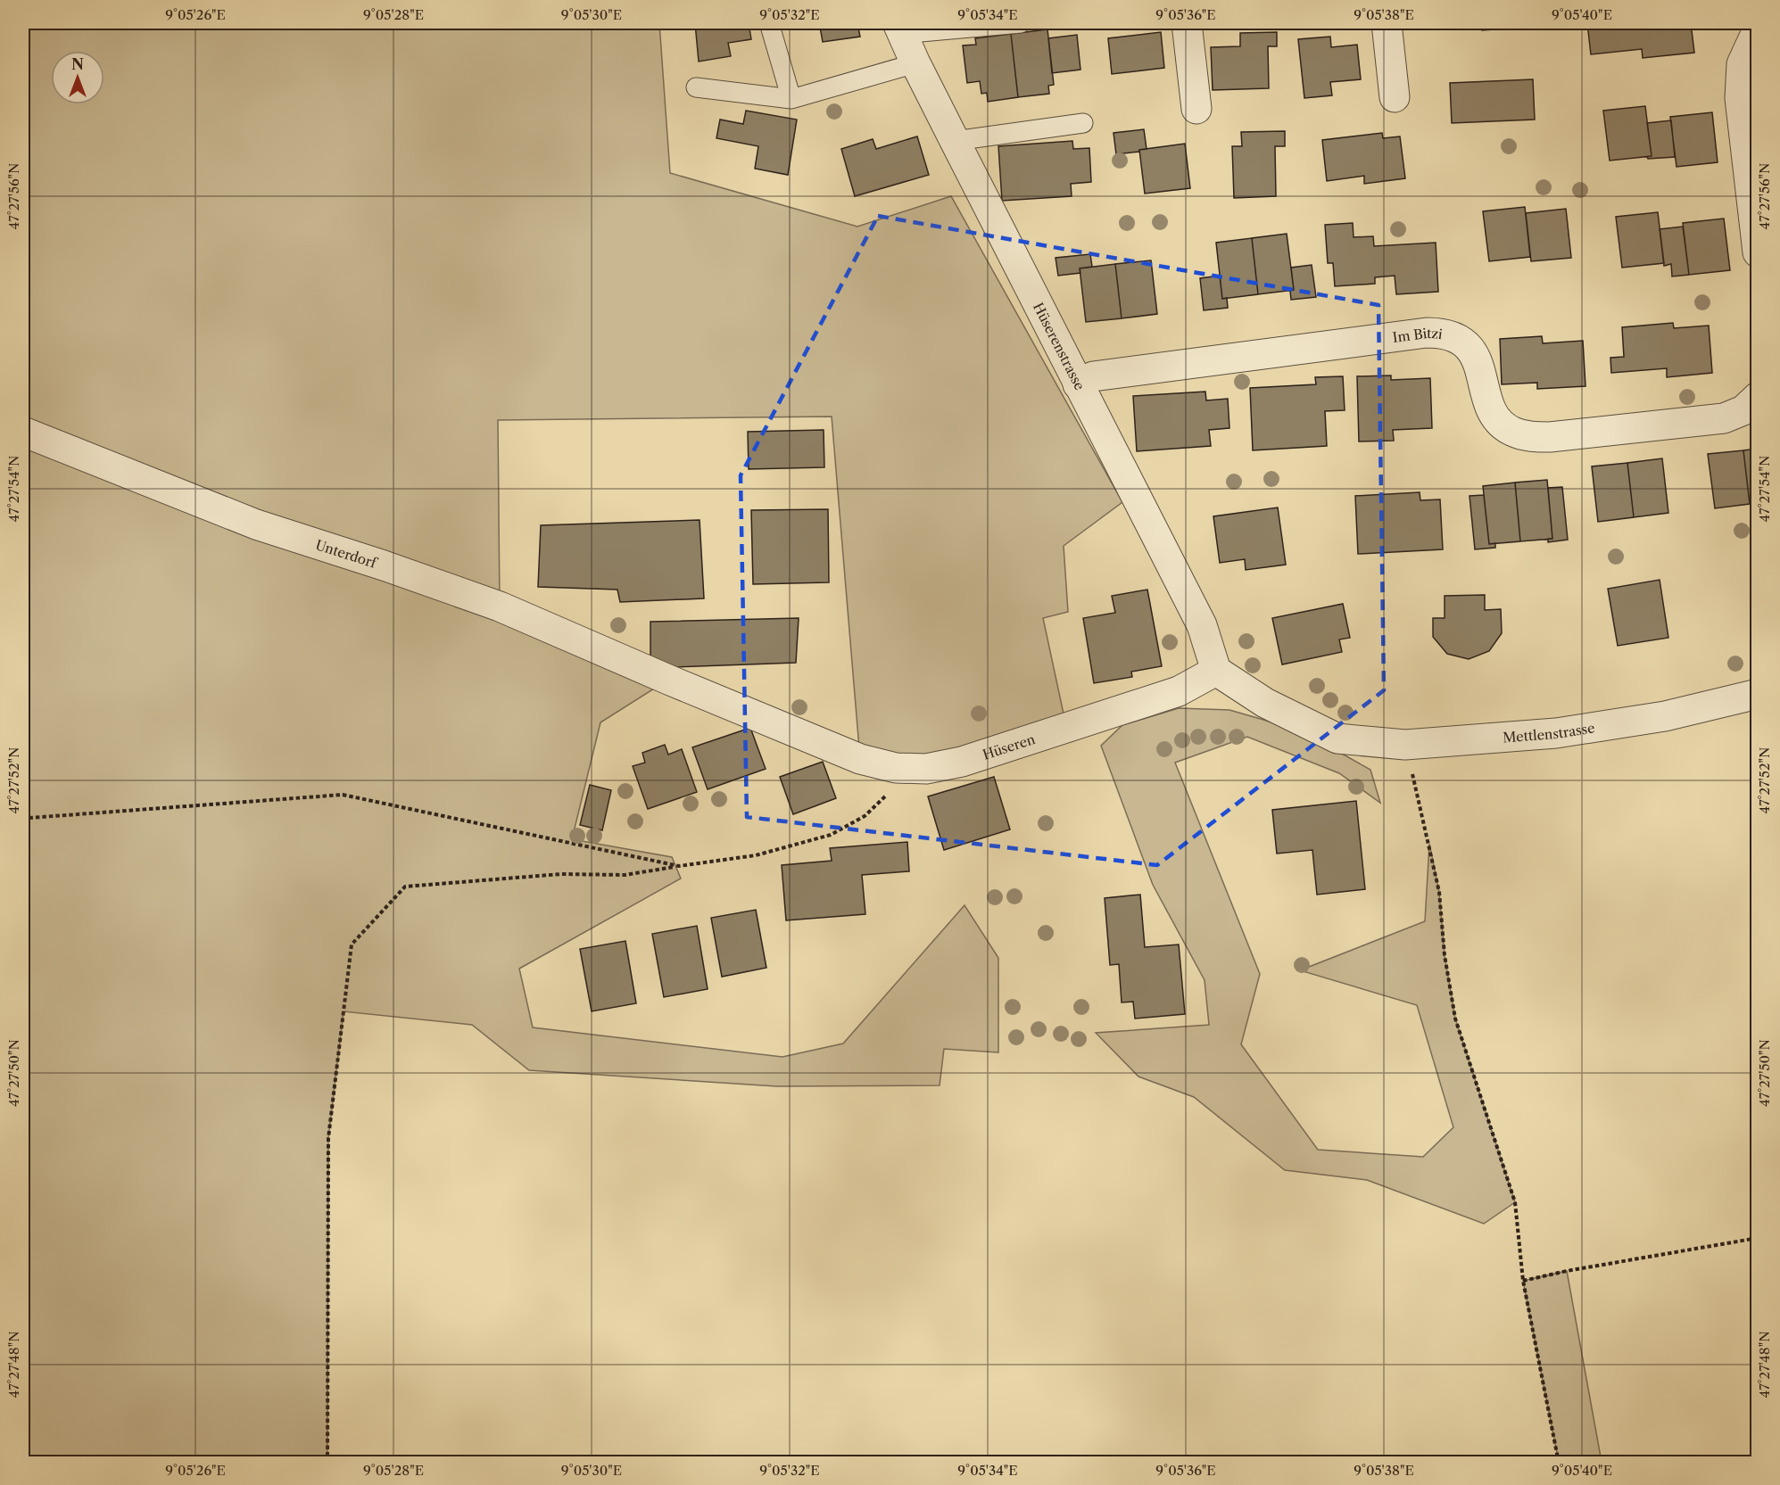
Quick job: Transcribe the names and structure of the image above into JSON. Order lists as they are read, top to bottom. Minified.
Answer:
{"streets":{"street":["Im Bitzi","Hüserenstrasse","Unterdorf","Mettlenstrasse","Hüseren"]},"crossings":[["Im Bitzi","Hüserenstrasse"],["Hüserenstrasse","Mettlenstrasse"],["Hüserenstrasse","Hüseren"],["Unterdorf","Hüseren"],["Mettlenstrasse","Hüseren"]],"north":"top","coordinates":["9°05'26\"E","9°05'28\"E","9°05'30\"E","9°05'32\"E","9°05'34\"E","9°05'36\"E","9°05'38\"E","9°05'40\"E","47°27'56\"N","47°27'54\"N","47°27'52\"N","47°27'50\"N","47°27'48\"N"]}
